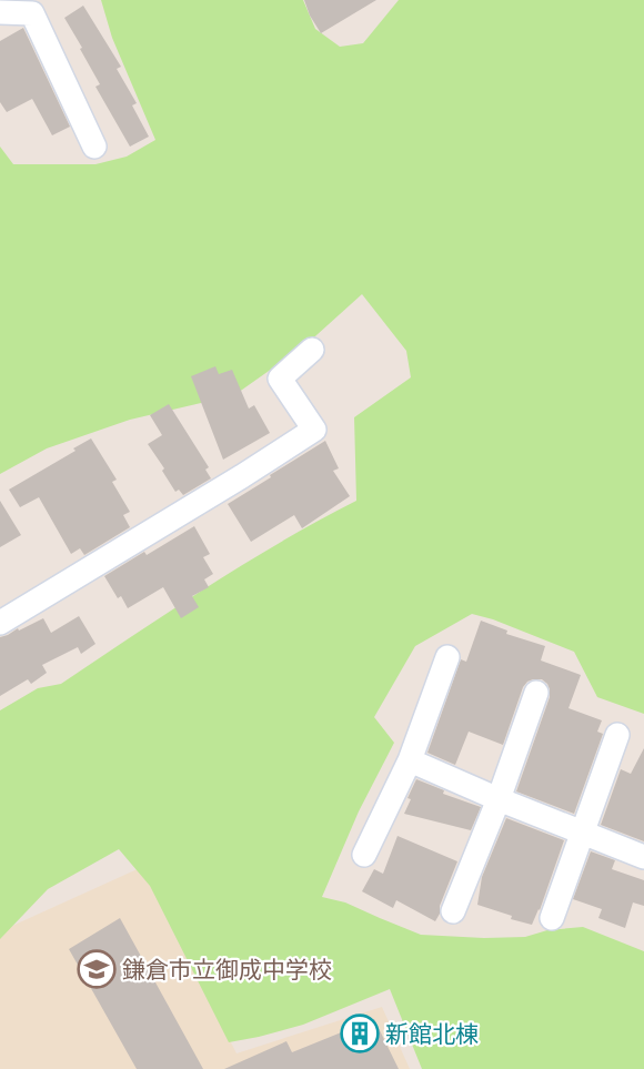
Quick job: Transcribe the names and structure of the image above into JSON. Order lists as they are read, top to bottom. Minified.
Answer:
{"places":{"school or university":["鎌倉市立御成中学校"],"building":["新館北棟"]}}
